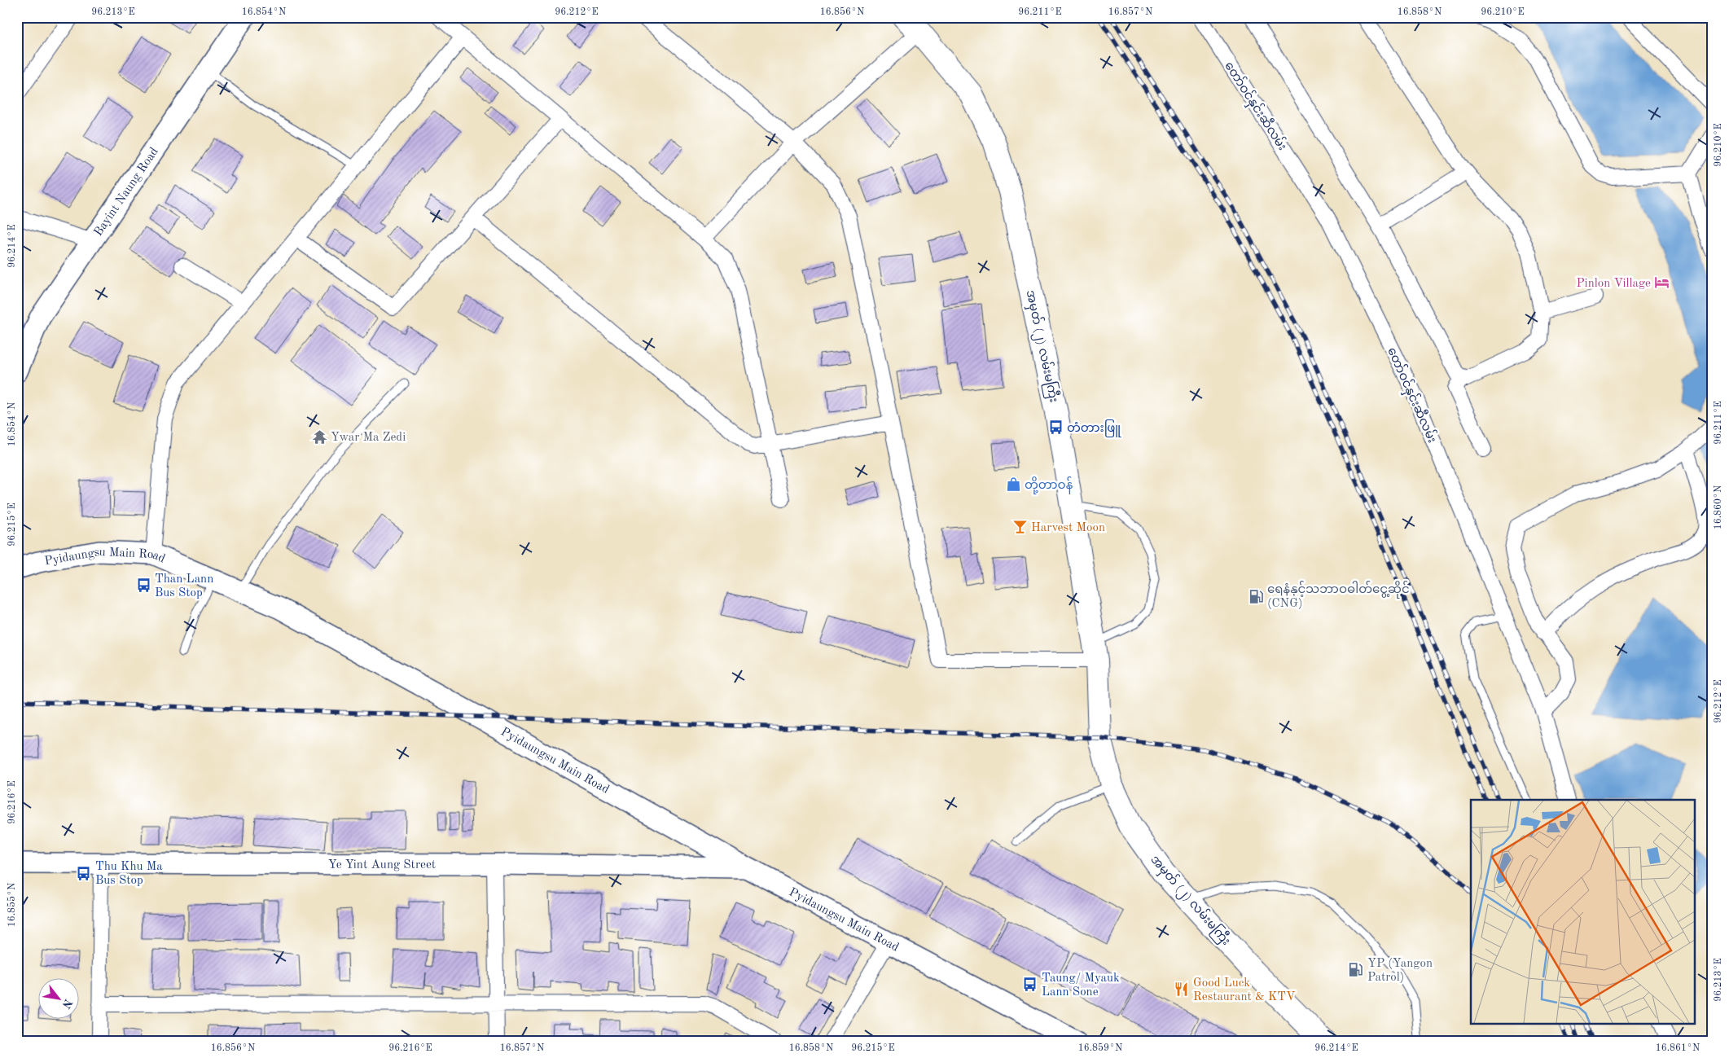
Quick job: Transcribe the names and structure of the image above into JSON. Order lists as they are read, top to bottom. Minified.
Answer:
{"streets":{"main road":["Bayint Naung Road","အမှတ် (၂) လမ်းမကြီး","Pyidaungsu Main Road","Ye Yint Aung Street"],"street":["တော်ဝင်နှင်းဆီလမ်း"]},"crossings":[["Pyidaungsu Main Road","Ye Yint Aung Street"]],"places":{"hotel":["Pinlon Village"],"bus stop":["တံတားဖြူ","Than Lann Bus Stop","Thu Khu Ma Bus Stop","Taung/ Myauk Lann Sone"],"temple":["Ywar Ma Zedi"],"shop":["တို့တာဝန်"],"bar":["Harvest Moon"],"fuel station":["ရေနံနှင့်သဘာဝဓါတ်ငွေ့ဆိုင် (CNG)","YP (Yangon Patrol)"],"restaurant":["Good Luck Restaurant & KTV"]},"north":"bottom right","coordinates":["96.213°E","16.854°N","96.212°E","16.856°N","96.211°E","16.857°N","16.858°N","96.210°E","96.214°E","16.860°N","96.215°E","96.216°E","16.855°N","16.859°N","16.861°N"]}
